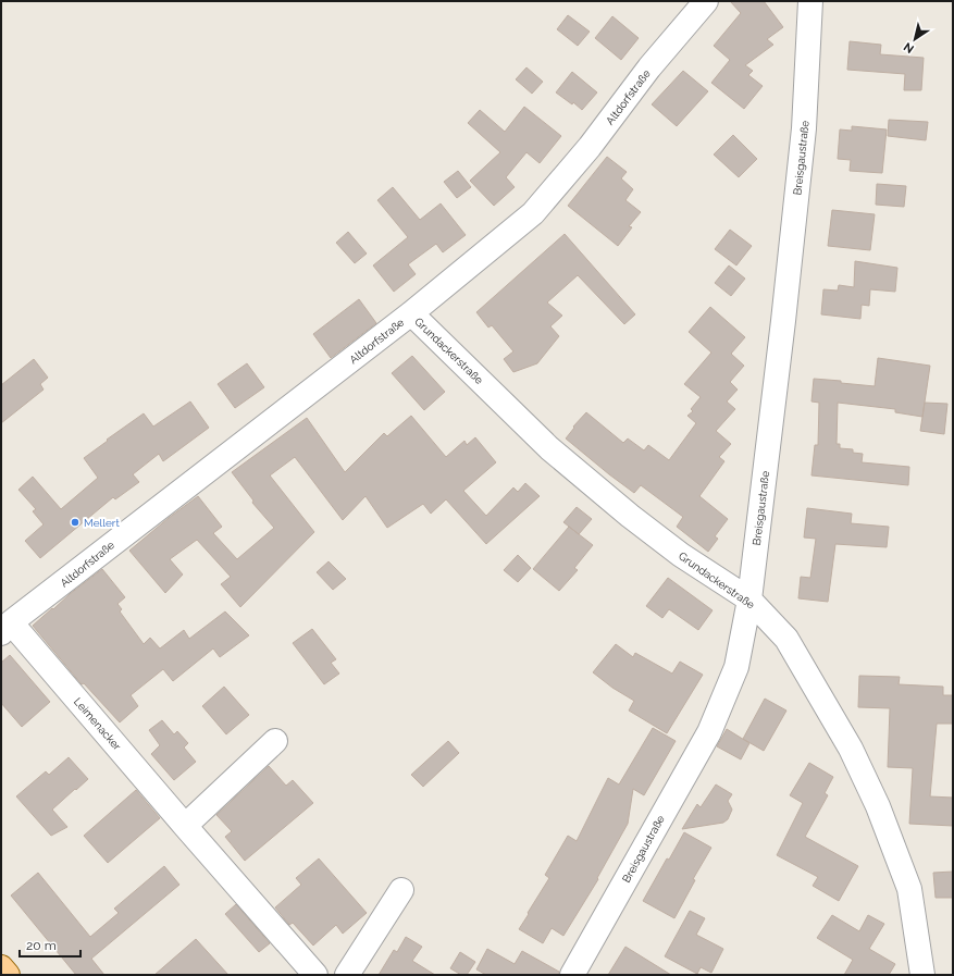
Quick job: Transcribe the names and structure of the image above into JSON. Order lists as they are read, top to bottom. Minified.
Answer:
{"streets":{"street":["Altdorfstraße","Breisgaustraße","Grundackerstraße","Leimenacker"]},"crossings":[["Altdorfstraße","Grundackerstraße"],["Altdorfstraße","Leimenacker"],["Breisgaustraße","Grundackerstraße"]],"places":["Mellert"],"scale_bar":"20 m","north":"bottom left"}
